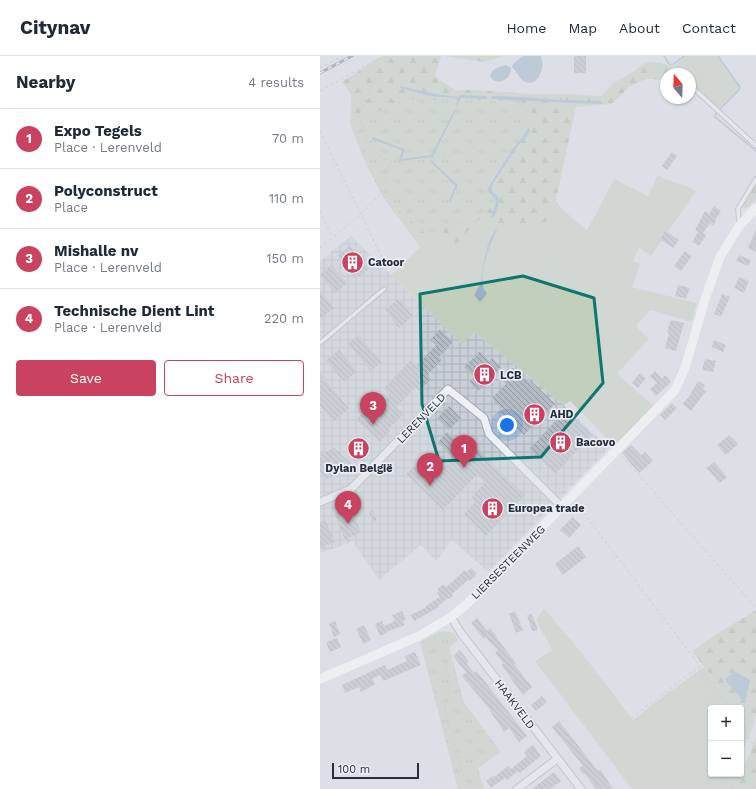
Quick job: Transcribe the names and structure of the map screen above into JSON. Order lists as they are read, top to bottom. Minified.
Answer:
{"streets":{"street":["LERENVELD","LIERSESTEENWEG","HAAKVELD"]},"crossings":[["LERENVELD","LIERSESTEENWEG"],["LIERSESTEENWEG","HAAKVELD"]],"places":{"building":["Catoor","LCB","AHD","Bacovo","Dylan België","Europea trade"]},"scale_bar":"100 m","north":"top","page":{"header":"Citynav","nav":["Home","Map","About","Contact"],"heading":["Nearby","4 results"],"list":[{"mark":"1","name":"Expo Tegels","note":"Place · Lerenveld","value":"70 m"},{"mark":"2","name":"Polyconstruct","note":"Place","value":"110 m"},{"mark":"3","name":"Mishalle nv","note":"Place · Lerenveld","value":"150 m"},{"mark":"4","name":"Technische Dient Lint","note":"Place · Lerenveld","value":"220 m"}],"buttons":["Save","Share"],"pins":["3","1","2","4"],"map_buttons":["+","−"],"scale":"100 m"}}
